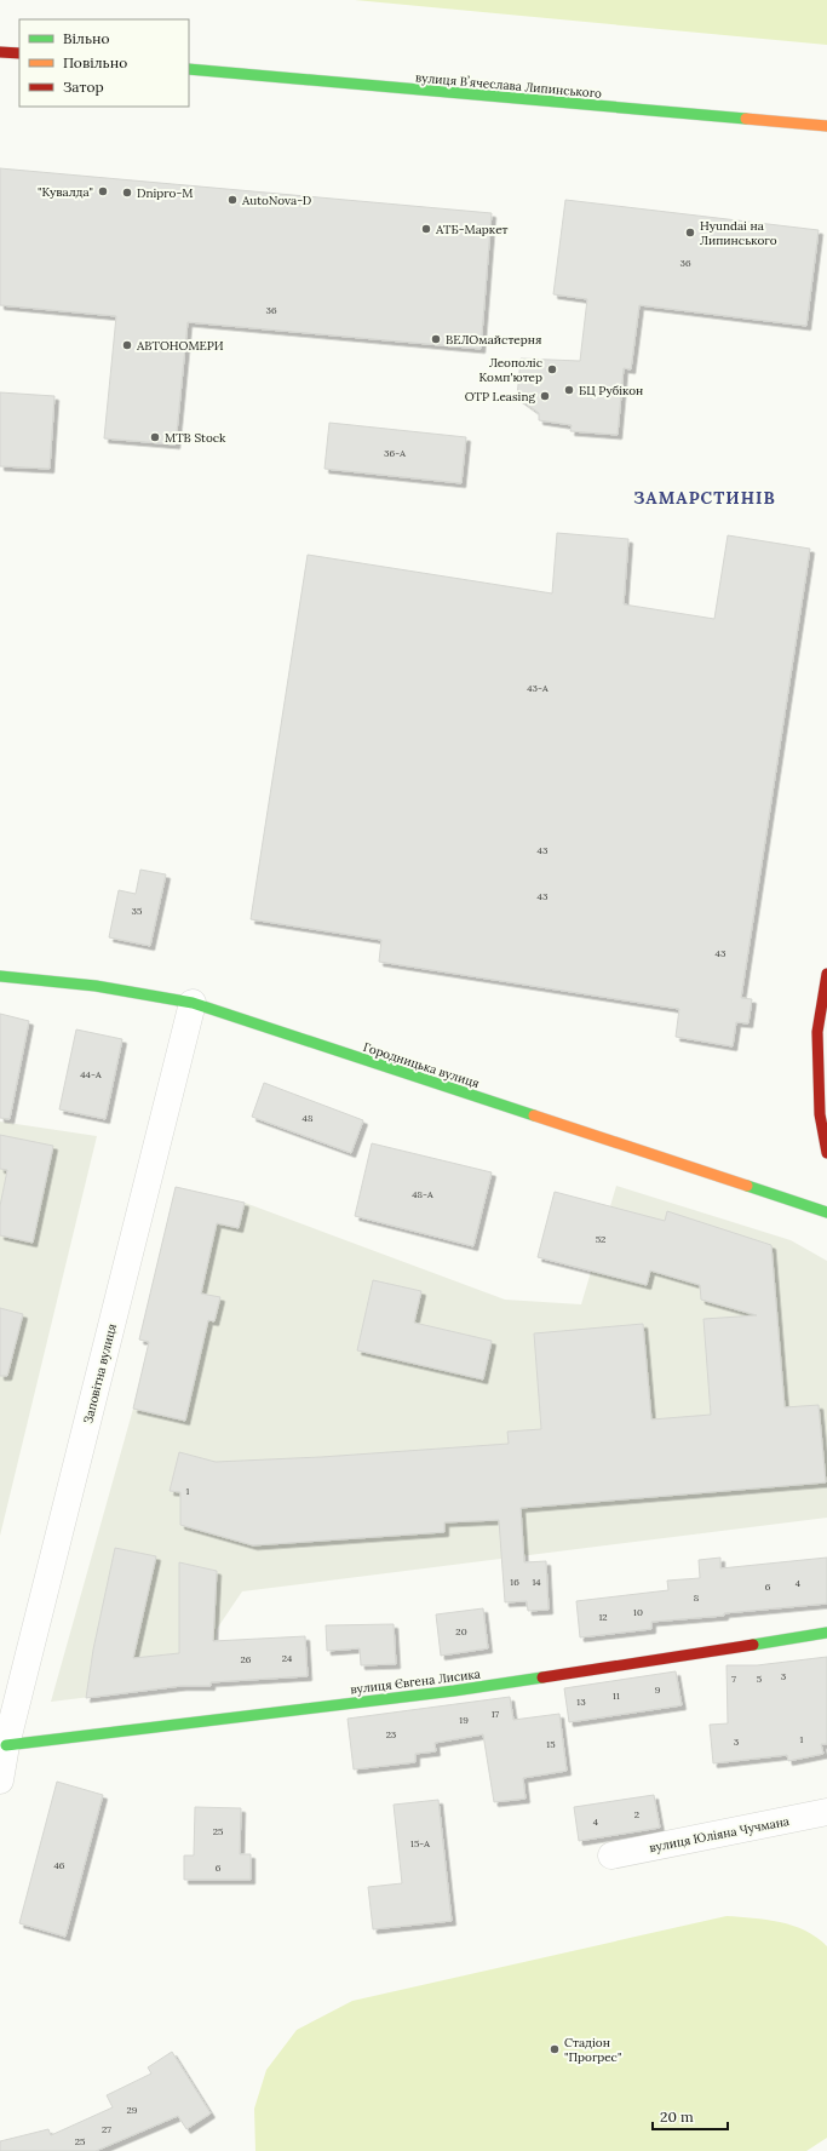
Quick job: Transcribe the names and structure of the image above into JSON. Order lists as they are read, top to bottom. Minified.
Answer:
{"streets":{"street":["вулиця Вʼячеслава Липинського","Городницька вулиця","Заповітна вулиця","вулиця Євгена Лисика","вулиця Юліяна Чучмана"]},"crossings":[["Городницька вулиця","Заповітна вулиця"],["Заповітна вулиця","вулиця Євгена Лисика"]],"districts":["ЗАМАРСТИНІВ"],"places":["\"Кувалда\"","Dnipro-M","AutoNova-D","АТБ-Маркет","Hyundai на Липинського","ВЕЛОмайстерня","АВТОНОМЕРИ","Леополіс Комп'ютер","БЦ Рубікон","OTP Leasing","MTB Stock","Стадіон \"Прогрес\""],"house_numbers":["36","36","36-А","43-А","43","43","35","43","44-А","48","48-А","52","1","16","14","4","6","8","10","12","20","24","26","3","7","5","9","11","13","17","19","23","1","3","15","2","4","25","15-А","46","6","29","27","25"],"legend":["Вільно","Повільно","Затор"],"scale_bar":"20 m"}
